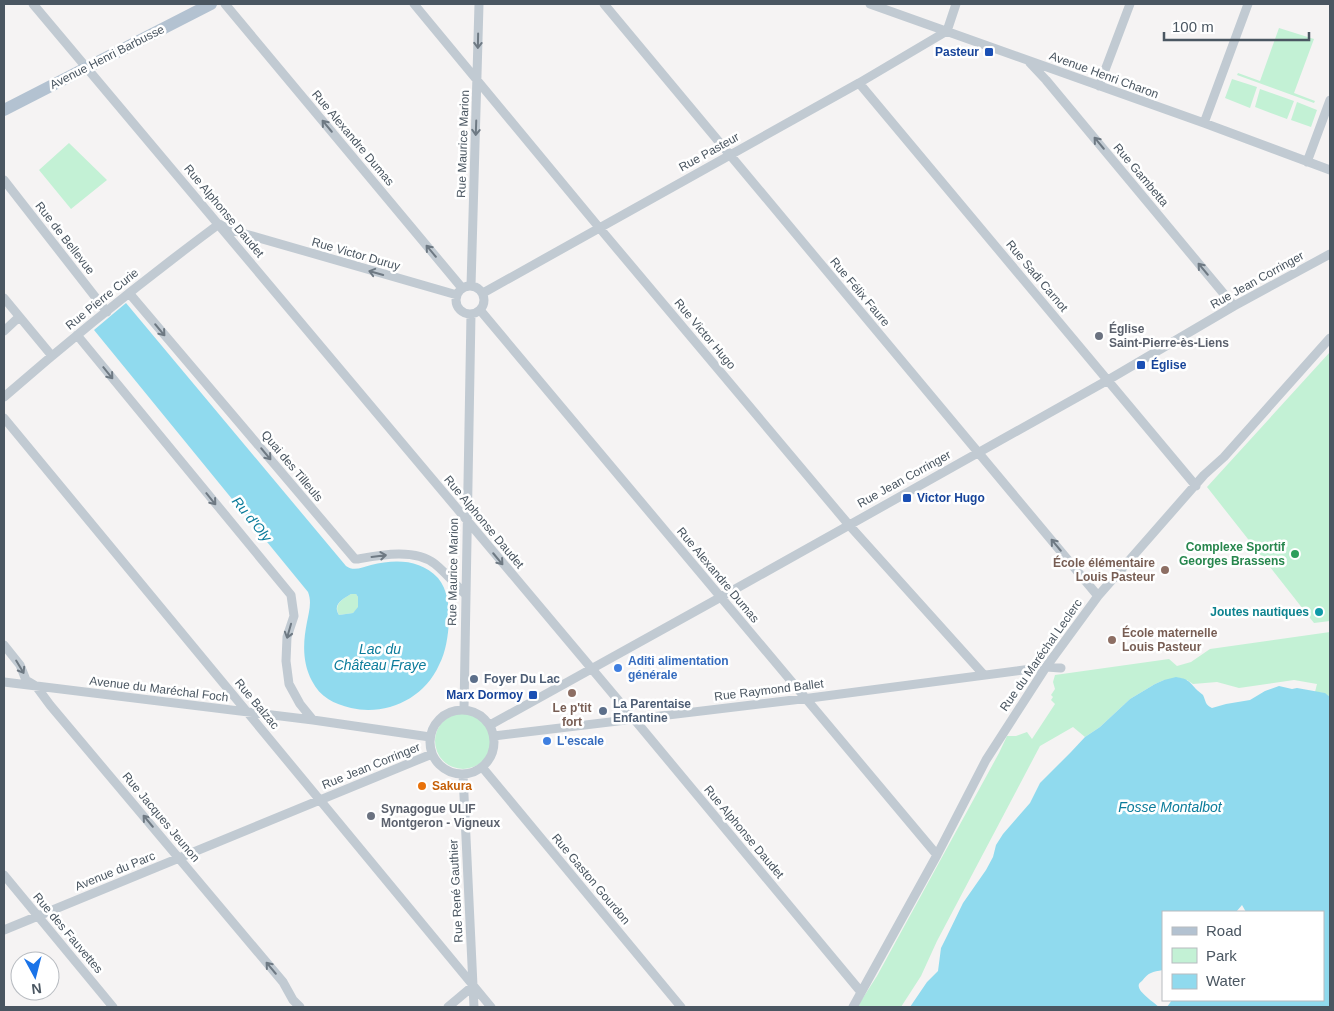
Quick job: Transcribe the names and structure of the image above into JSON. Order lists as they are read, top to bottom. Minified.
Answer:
{"streets":{"main road":["Avenue Henri Barbusse"],"street":["Avenue Henri Charon","Rue Alexandre Dumas","Rue Maurice Marion","Rue Pasteur","Rue Gambetta","Rue Alphonse Daudet","Rue de Bellevue","Rue Victor Duruy","Rue Sadi Carnot","Rue Jean Corringer","Rue Félix Faure","Rue Pierre Curie","Rue Victor Hugo","Quai des Tilleuls","Rue du Maréchal Leclerc","Avenue du Maréchal Foch","Rue Raymond Ballet","Rue Balzac","Rue Jacques Jeunon","Avenue du Parc","Rue Gaston Gourdon","Rue René Gauthier","Rue des Fauvettes"]},"crossings":[["Avenue Henri Barbusse","Rue Alphonse Daudet"],["Avenue Henri Charon","Rue Pasteur"],["Avenue Henri Charon","Rue Gambetta"],["Rue Alexandre Dumas","Rue Maurice Marion"],["Rue Alexandre Dumas","Rue Pasteur"],["Rue Alexandre Dumas","Rue Victor Duruy"],["Rue Alexandre Dumas","Rue Jean Corringer"],["Rue Alexandre Dumas","Rue du Maréchal Leclerc"],["Rue Alexandre Dumas","Rue Raymond Ballet"],["Rue Maurice Marion","Rue Pasteur"],["Rue Maurice Marion","Rue Alphonse Daudet"],["Rue Maurice Marion","Rue Victor Duruy"],["Rue Maurice Marion","Rue Jean Corringer"],["Rue Maurice Marion","Rue Victor Hugo"],["Rue Maurice Marion","Quai des Tilleuls"],["Rue Maurice Marion","Avenue du Maréchal Foch"],["Rue Maurice Marion","Rue Raymond Ballet"],["Rue Maurice Marion","Rue Gaston Gourdon"],["Rue Maurice Marion","Rue René Gauthier"],["Rue Pasteur","Rue Victor Duruy"],["Rue Pasteur","Rue Sadi Carnot"],["Rue Pasteur","Rue Félix Faure"],["Rue Pasteur","Rue Victor Hugo"],["Rue Gambetta","Rue Jean Corringer"],["Rue Alphonse Daudet","Rue Victor Duruy"],["Rue Alphonse Daudet","Rue Jean Corringer"],["Rue Alphonse Daudet","Rue Pierre Curie"],["Rue Alphonse Daudet","Rue du Maréchal Leclerc"],["Rue Alphonse Daudet","Rue Raymond Ballet"],["Rue de Bellevue","Rue Pierre Curie"],["Rue Victor Duruy","Rue Pierre Curie"],["Rue Sadi Carnot","Rue Jean Corringer"],["Rue Sadi Carnot","Rue du Maréchal Leclerc"],["Rue Jean Corringer","Rue Félix Faure"],["Rue Jean Corringer","Rue Victor Hugo"],["Rue Jean Corringer","Avenue du Maréchal Foch"],["Rue Jean Corringer","Rue Raymond Ballet"],["Rue Jean Corringer","Rue Balzac"],["Rue Jean Corringer","Avenue du Parc"],["Rue Jean Corringer","Rue Gaston Gourdon"],["Rue Jean Corringer","Rue René Gauthier"],["Rue Félix Faure","Rue du Maréchal Leclerc"],["Rue Pierre Curie","Quai des Tilleuls"],["Rue Victor Hugo","Rue Raymond Ballet"],["Rue du Maréchal Leclerc","Rue Raymond Ballet"],["Avenue du Maréchal Foch","Rue Raymond Ballet"],["Avenue du Maréchal Foch","Rue Balzac"],["Avenue du Maréchal Foch","Rue Jacques Jeunon"],["Avenue du Maréchal Foch","Rue Gaston Gourdon"],["Avenue du Maréchal Foch","Rue René Gauthier"],["Rue Raymond Ballet","Rue Gaston Gourdon"],["Rue Raymond Ballet","Rue René Gauthier"],["Rue Balzac","Avenue du Parc"],["Rue Balzac","Rue René Gauthier"],["Rue Jacques Jeunon","Avenue du Parc"],["Avenue du Parc","Rue des Fauvettes"],["Rue Gaston Gourdon","Rue René Gauthier"]],"one_way":["Rue Maurice Marion","Rue Gambetta","Rue Victor Duruy"],"water":["Ru d'Oly","Lac du Château Fraye","Fosse Montalbot"],"places":{"transit":["Pasteur","Église","Victor Hugo","Marx Dormoy"],"other":["Église Saint-Pierre-ès-Liens","Complexe Sportif Georges Brassens","École élémentaire Louis Pasteur","Joutes nautiques","École maternelle Louis Pasteur","Aditi alimentation générale","Foyer Du Lac","Le p'tit fort","La Parentaise Enfantine","L'escale","Sakura","Synagogue ULIF Montgeron - Vigneux"]},"legend":["Road","Park","Water"],"scale_bar":"100 m","north":"bottom"}
